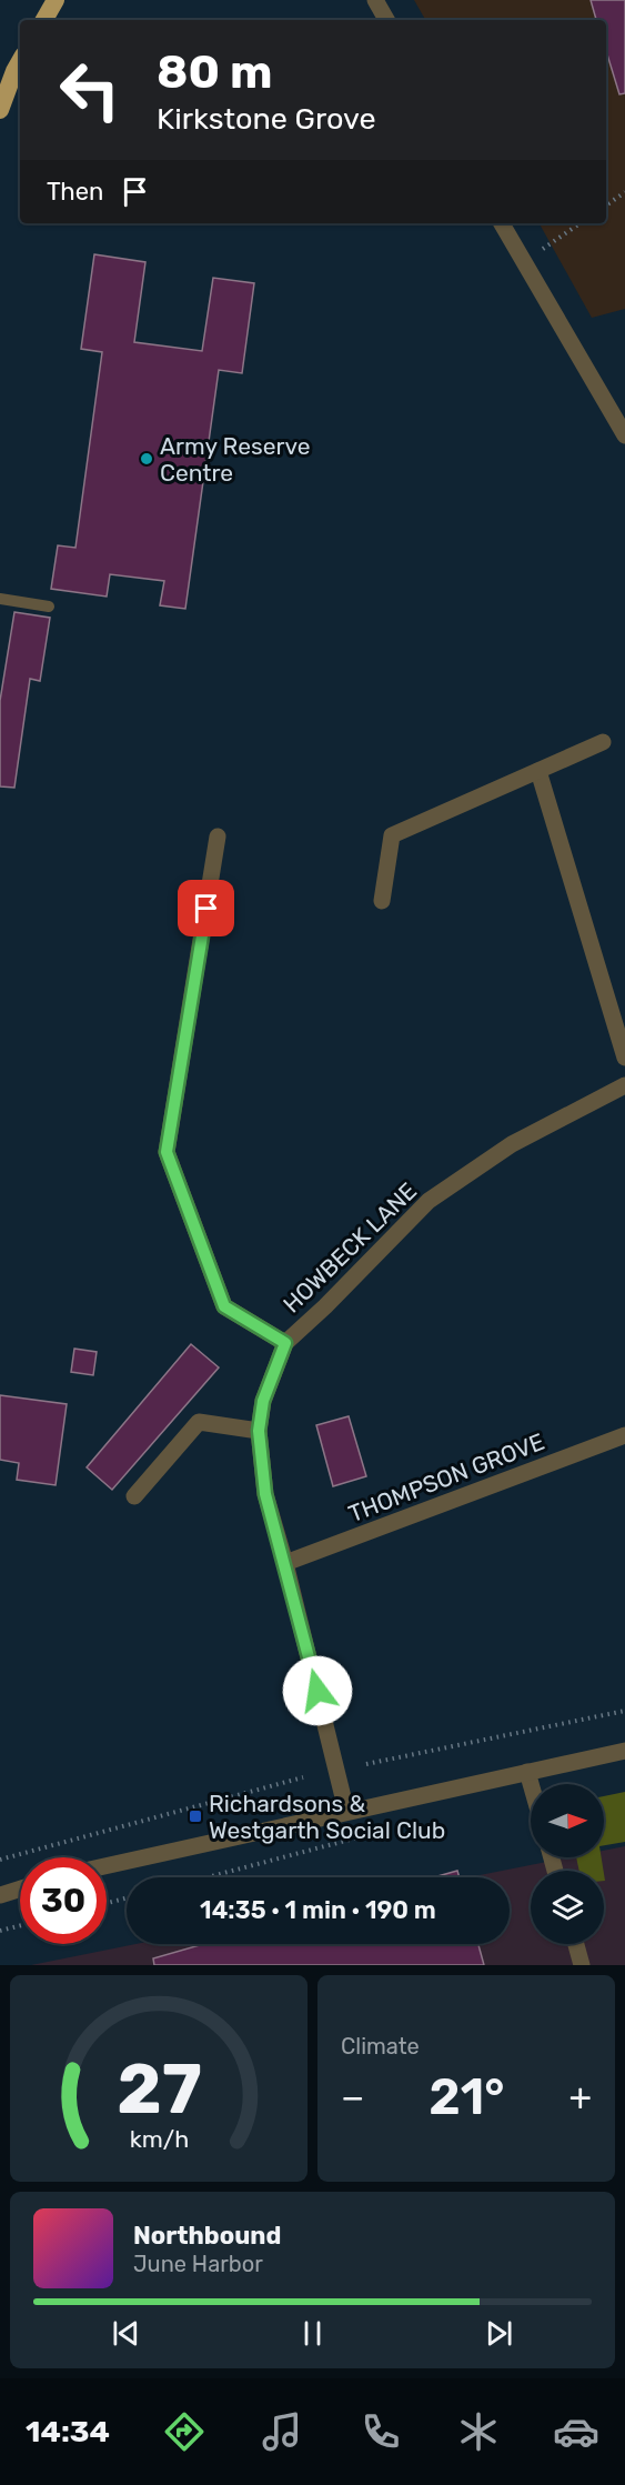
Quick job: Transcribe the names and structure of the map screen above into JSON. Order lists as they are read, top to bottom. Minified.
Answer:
{"streets":{"street":["HOWBECK LANE","THOMPSON GROVE"]},"crossings":[["HOWBECK LANE","THOMPSON GROVE"]],"places":{"other":["Army Reserve Centre"],"transit":["Richardsons & Westgarth Social Club"]},"north":"right","page":{"turn":["80 m","Kirkstone Grove"],"then":"Then","limit":"30","trip":"14:35 · 1 min · 190 m","tile":"Climate","heat":["−","21°","+"],"song":["Northbound","June Harbor"],"tabs":"14:34","gauge":["27","km/h"]}}
